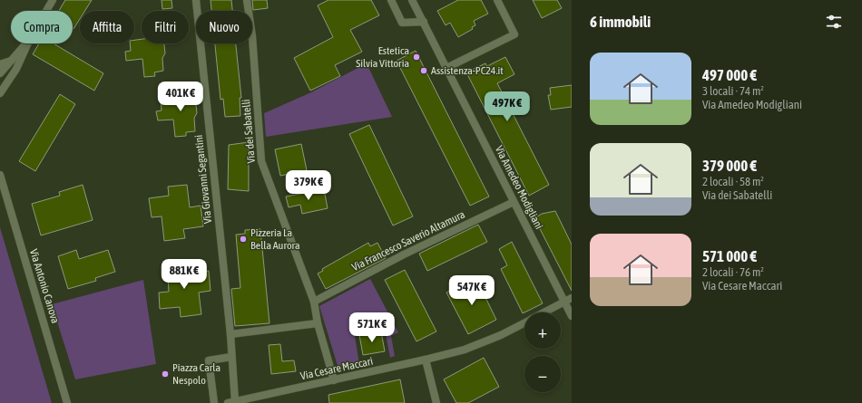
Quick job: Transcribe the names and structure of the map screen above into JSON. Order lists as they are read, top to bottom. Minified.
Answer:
{"streets":{"street":["Via dei Sabatelli","Via Giovanni Segantini","Via Amedeo Modigliani","Via Francesco Saverio Altamura","Via Antonio Canova","Via Cesare Maccari"]},"crossings":[["Via dei Sabatelli","Via Francesco Saverio Altamura"],["Via dei Sabatelli","Via Cesare Maccari"],["Via Giovanni Segantini","Via Cesare Maccari"],["Via Amedeo Modigliani","Via Francesco Saverio Altamura"],["Via Amedeo Modigliani","Via Cesare Maccari"]],"places":["Estetica Silvia Vittoria","Assistenza-PC24.it","Pizzeria La Bella Aurora","Piazza Carla Nespolo"],"page":{"heading":"6 immobili","chip":["Compra","Affitta","Filtri","Nuovo"],"list":[{"name":"497 000 €","note":"3 locali · 74 m² · Via Amedeo Modigliani"},{"name":"379 000 €","note":"2 locali · 58 m² · Via dei Sabatelli"},{"name":"571 000 €","note":"2 locali · 76 m² · Via Cesare Maccari"}],"price":["401K €","497K €","379K €","881K €","547K €","571K €"],"map_buttons":["+","−"]}}
